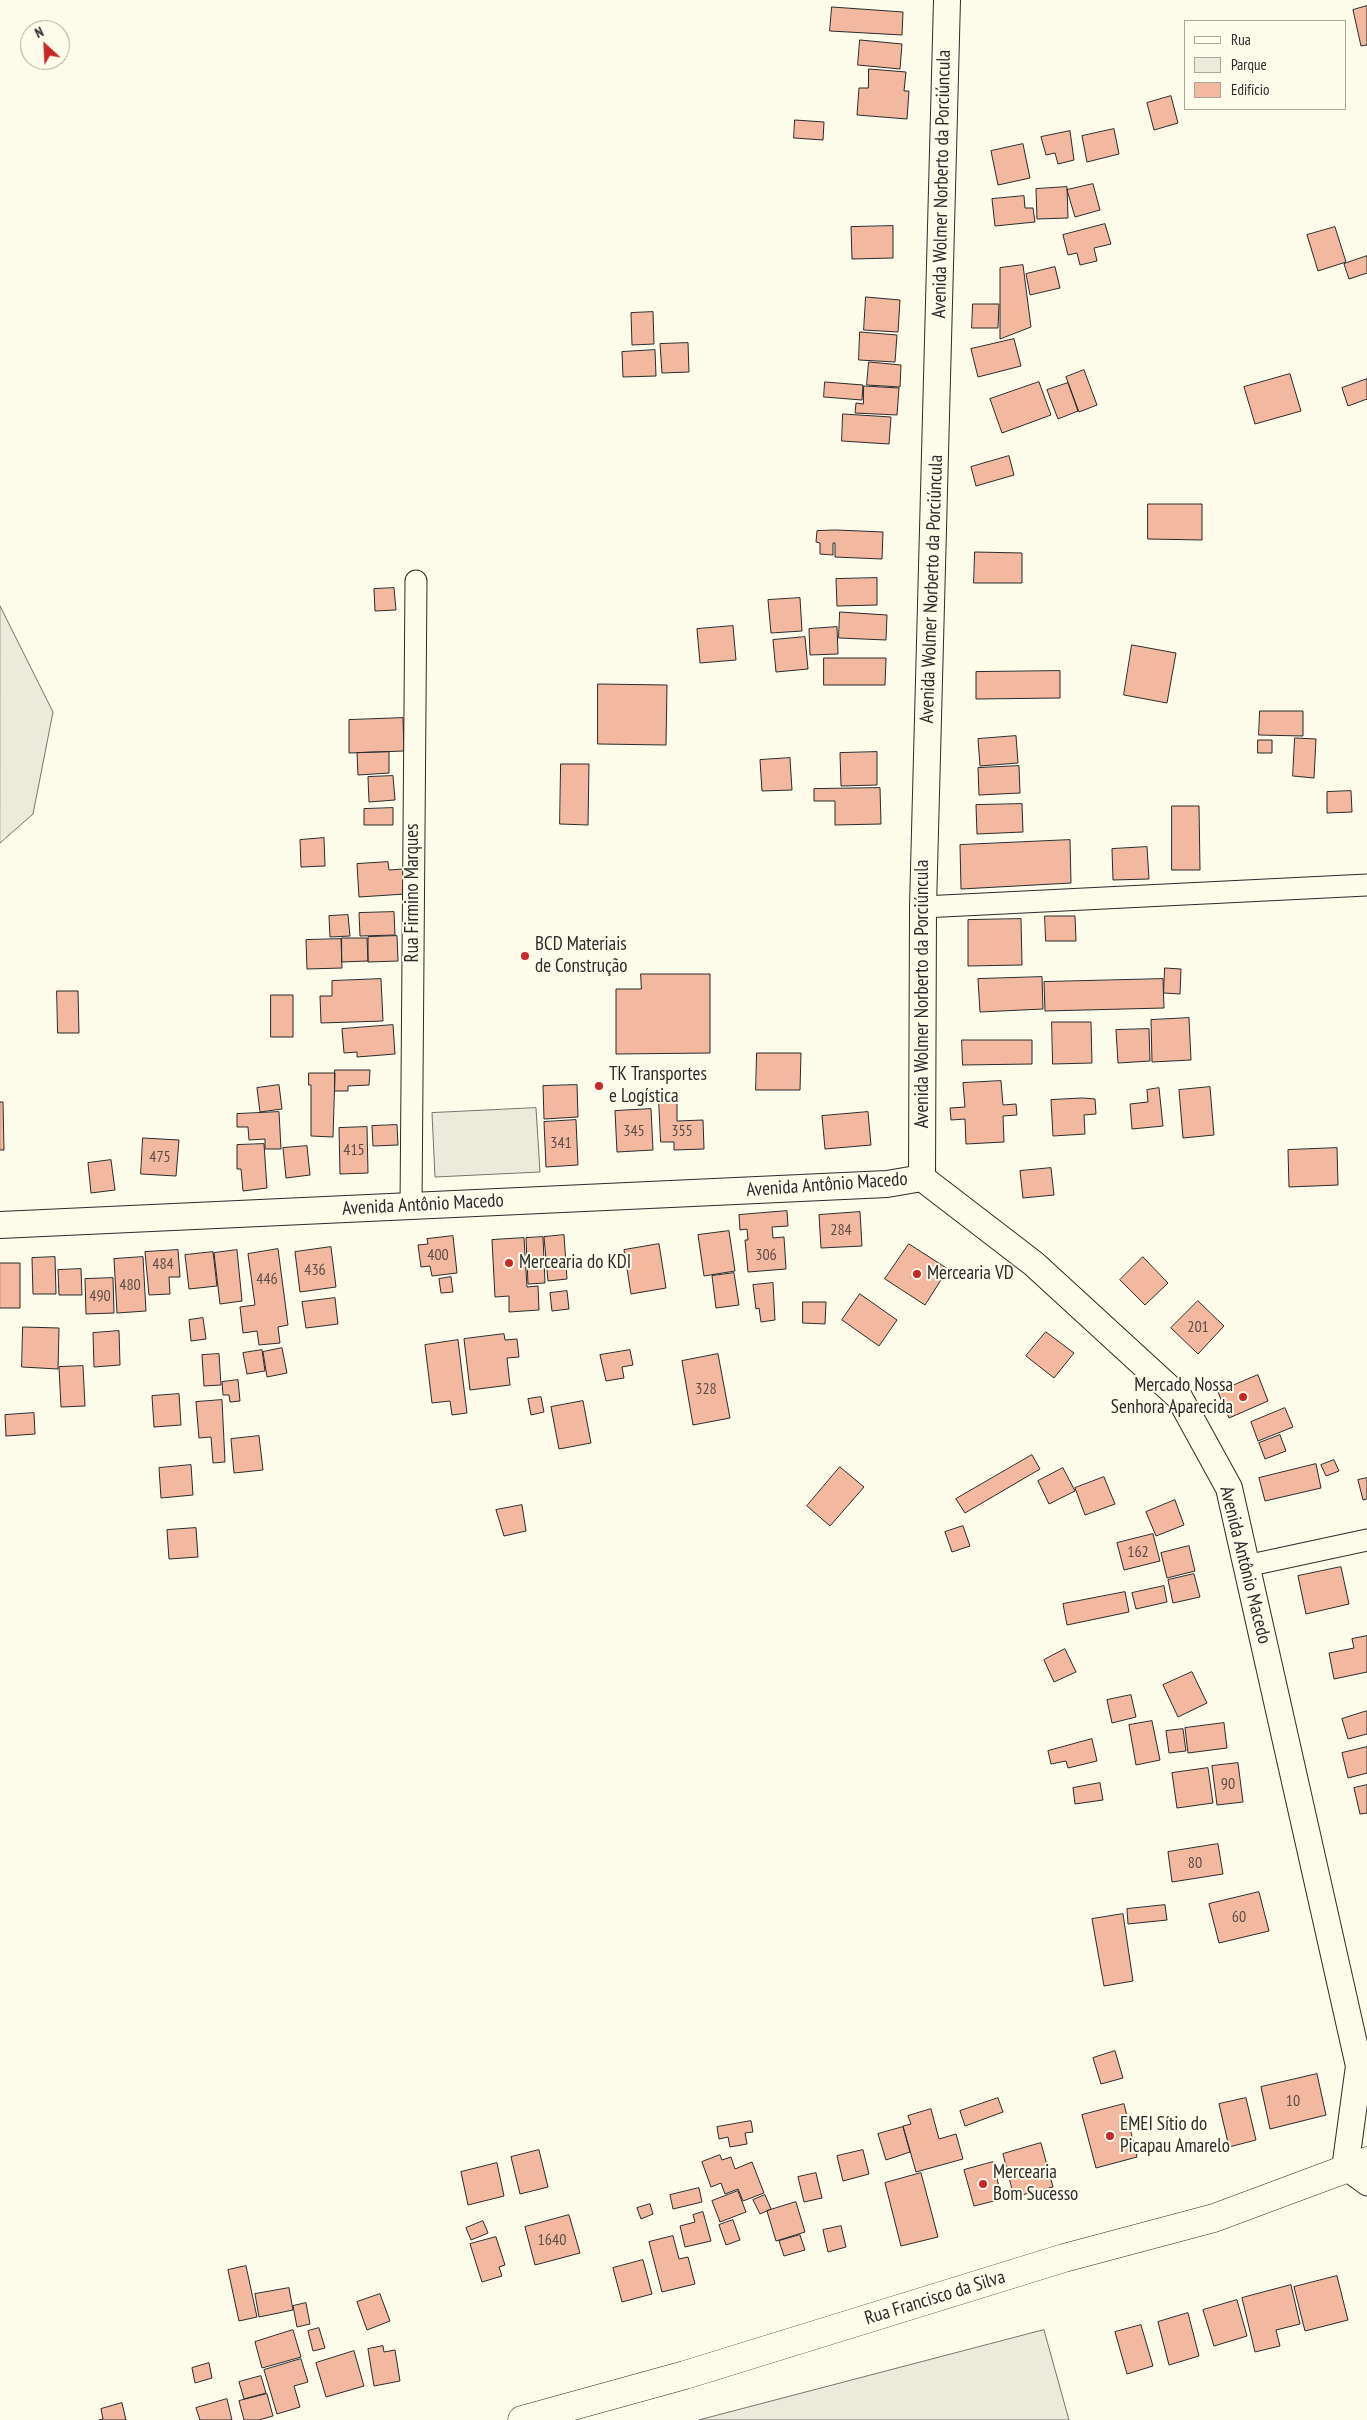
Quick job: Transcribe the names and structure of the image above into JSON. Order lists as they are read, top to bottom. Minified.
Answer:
{"streets":{"main road":["Rua Francisco da Silva"],"street":["Avenida Wolmer Norberto da Porciúncula","Rua Firmino Marques","Avenida Antônio Macedo"]},"crossings":[["Avenida Wolmer Norberto da Porciúncula","Avenida Antônio Macedo"],["Rua Firmino Marques","Avenida Antônio Macedo"],["Avenida Antônio Macedo","Rua Francisco da Silva"]],"places":["BCD Materiais de Construção","TK Transportes e Logística","Mercearia do KDI","Mercearia VD","Mercado Nossa Senhora Aparecida","EMEI Sítio do Picapau Amarelo","Mercearia Bom Sucesso"],"house_numbers":["345","355","341","415","475","284","400","306","484","436","446","480","490","201","328","162","90","80","60","10","1640"],"legend":["Rua","Parque","Edifício"],"north":"top left"}
